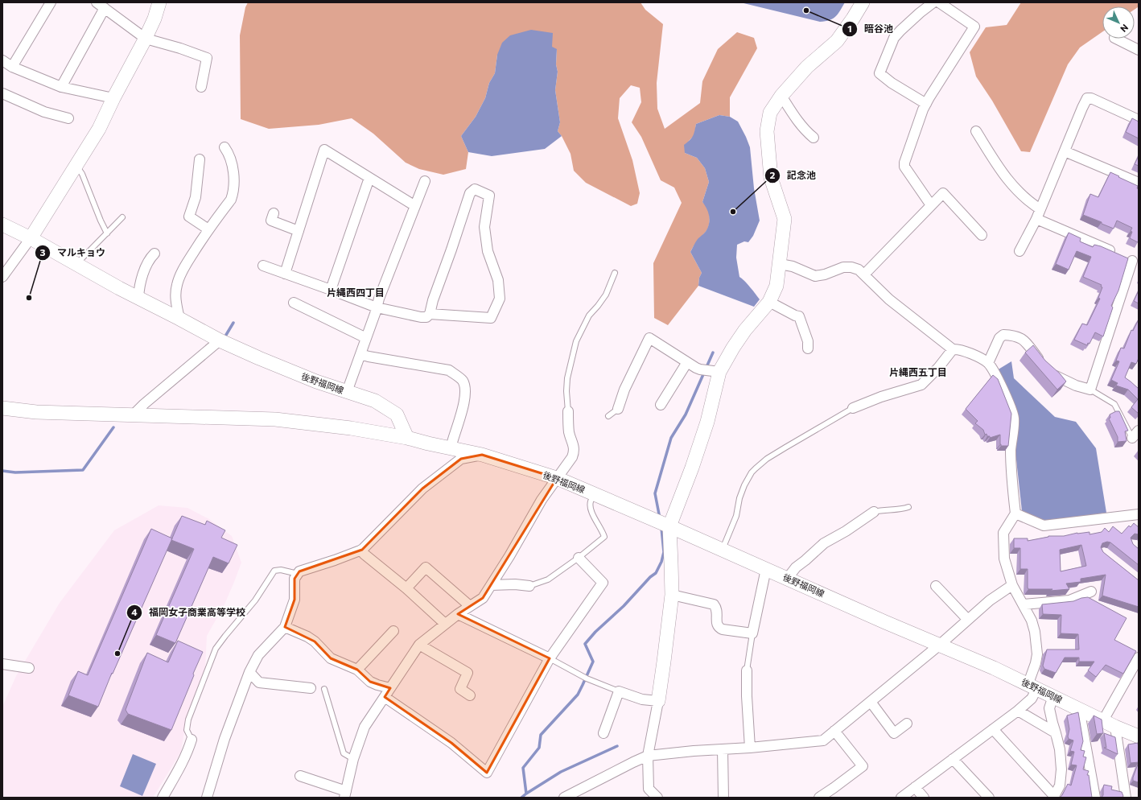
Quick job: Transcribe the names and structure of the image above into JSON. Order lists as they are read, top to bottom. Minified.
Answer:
{"streets":{"street":["後野福岡線"]},"districts":["片縄西四丁目","片縄西五丁目"],"places":["暗谷池","記念池","マルキョウ","福岡女子商業高等学校"],"north":"bottom right"}
